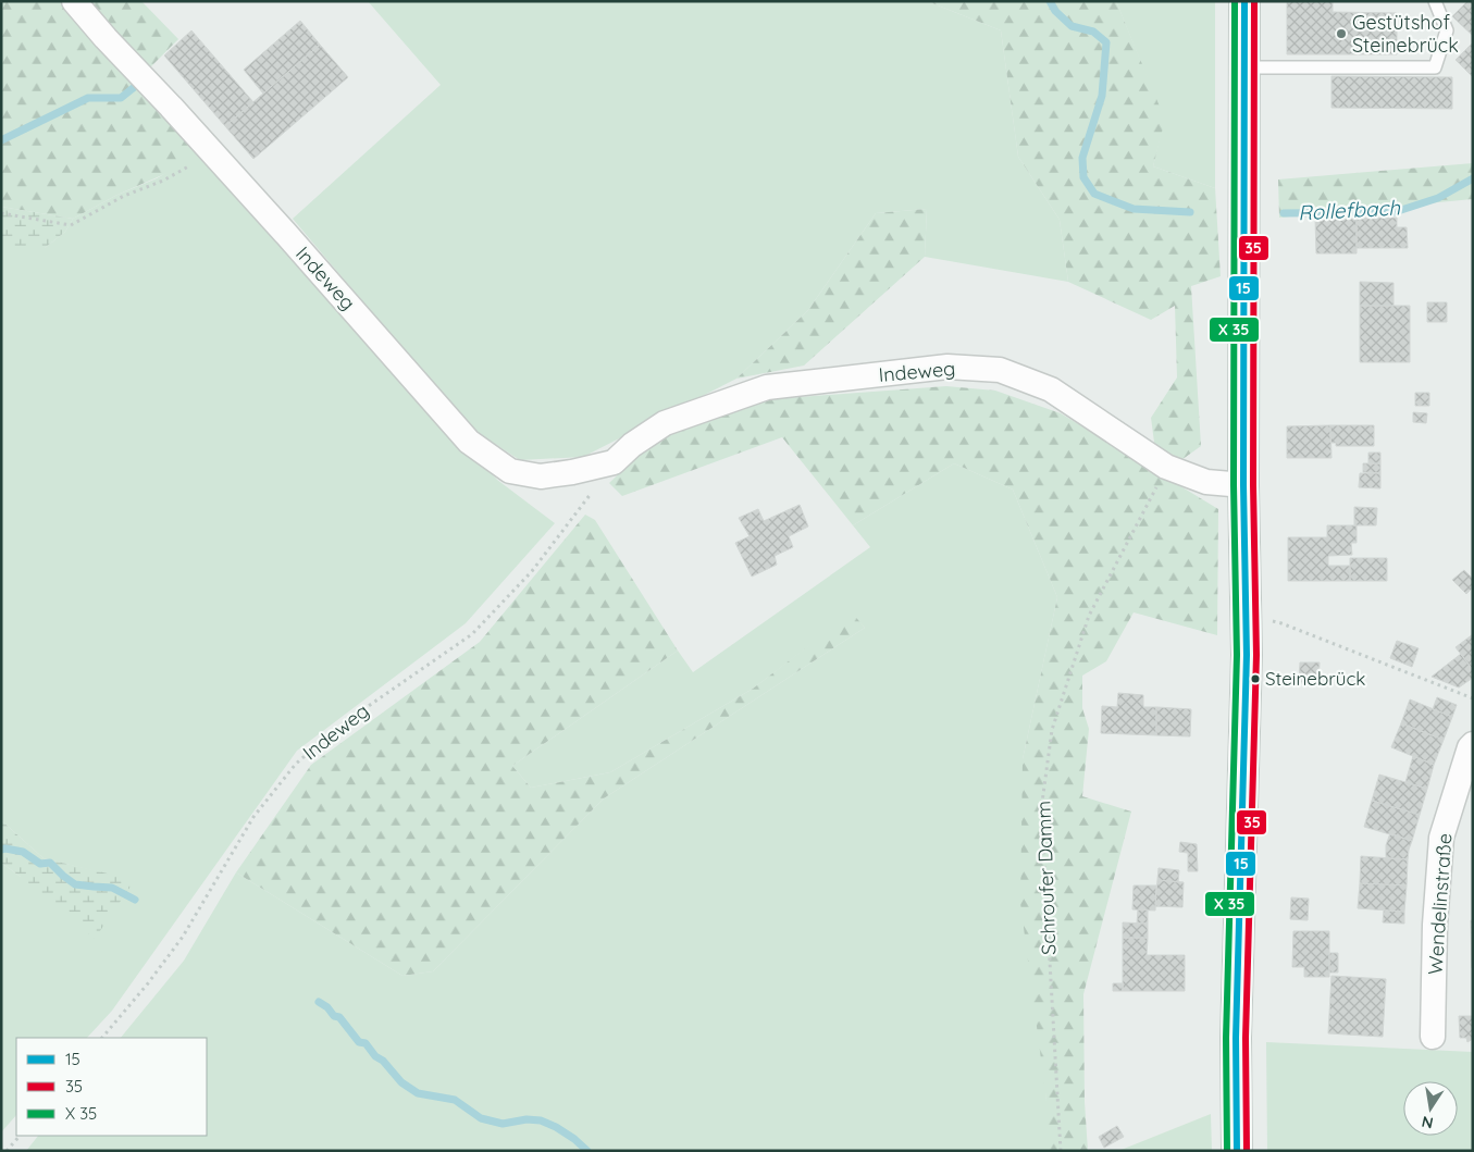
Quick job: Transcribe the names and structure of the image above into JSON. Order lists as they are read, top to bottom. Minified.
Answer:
{"streets":{"street":["Indeweg","Wendelinstraße"],"path":["Schroufer Damm"]},"crossings":[["Indeweg","Schroufer Damm"]],"water":["Rollefbach"],"places":["Gestütshof Steinebrück","Steinebrück"],"lines":["transit line 15","transit line 35"],"legend":["15","35","X 35"],"north":"bottom"}
